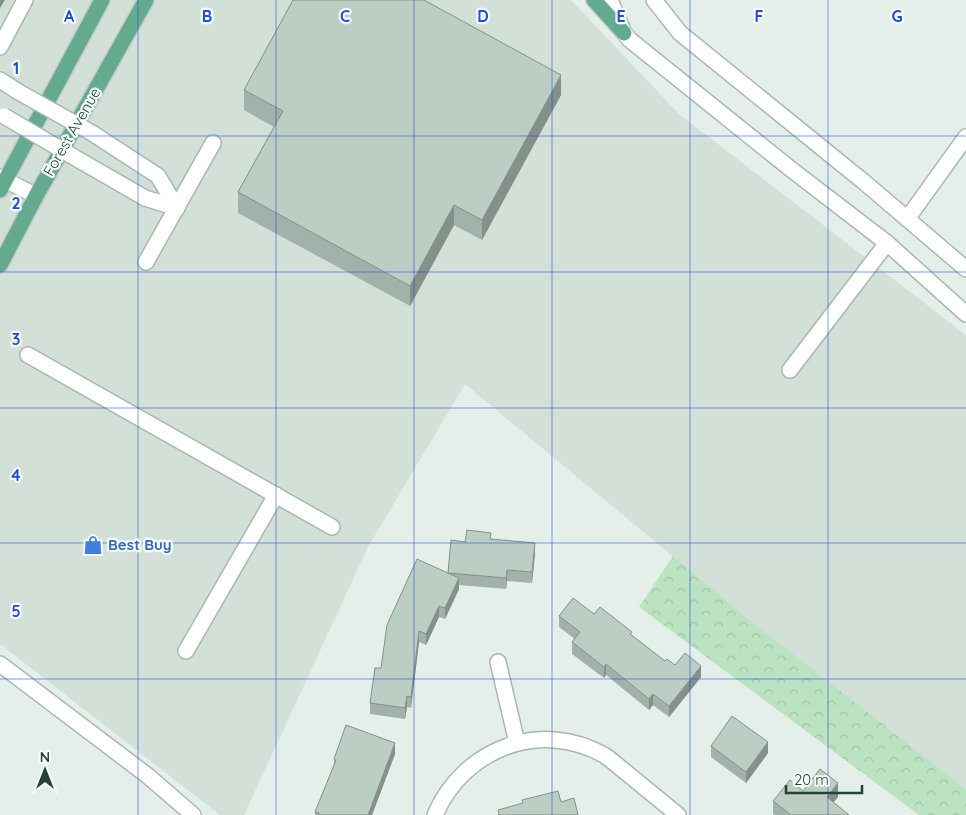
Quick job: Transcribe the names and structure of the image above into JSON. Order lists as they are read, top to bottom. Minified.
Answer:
{"streets":{"main road":["Forest Avenue"]},"places":{"shop":["Best Buy"]},"scale_bar":"20 m","north":"top","grid":{"columns":["A","B","C","D","E","F","G"],"rows":["1","2","3","4","5"]}}
